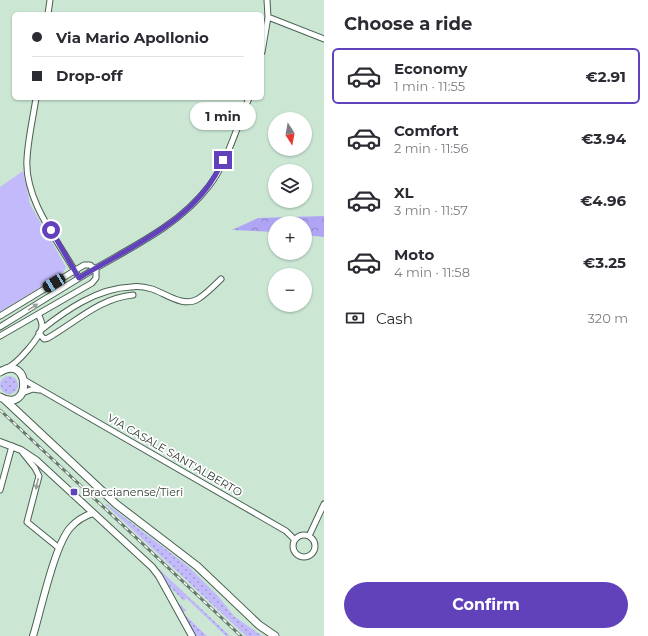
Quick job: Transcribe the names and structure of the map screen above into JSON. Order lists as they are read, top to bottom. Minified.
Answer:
{"streets":{"street":["VIA CASALE SANT'ALBERTO"]},"places":{"transit":["Braccianense/Tieri"]},"north":"bottom","page":{"heading":"Choose a ride","banner":["Via Mario Apollonio","Drop-off"],"list":[{"name":"Economy","note":"1 min · 11:55","value":"€2.91"},{"name":"Comfort","note":"2 min · 11:56","value":"€3.94"},{"name":"XL","note":"3 min · 11:57","value":"€4.96"},{"name":"Moto","note":"4 min · 11:58","value":"€3.25"}],"bubble":"1 min","map_buttons":["+","−"],"pay":["Cash","320 m"],"buttons":"Confirm"}}
